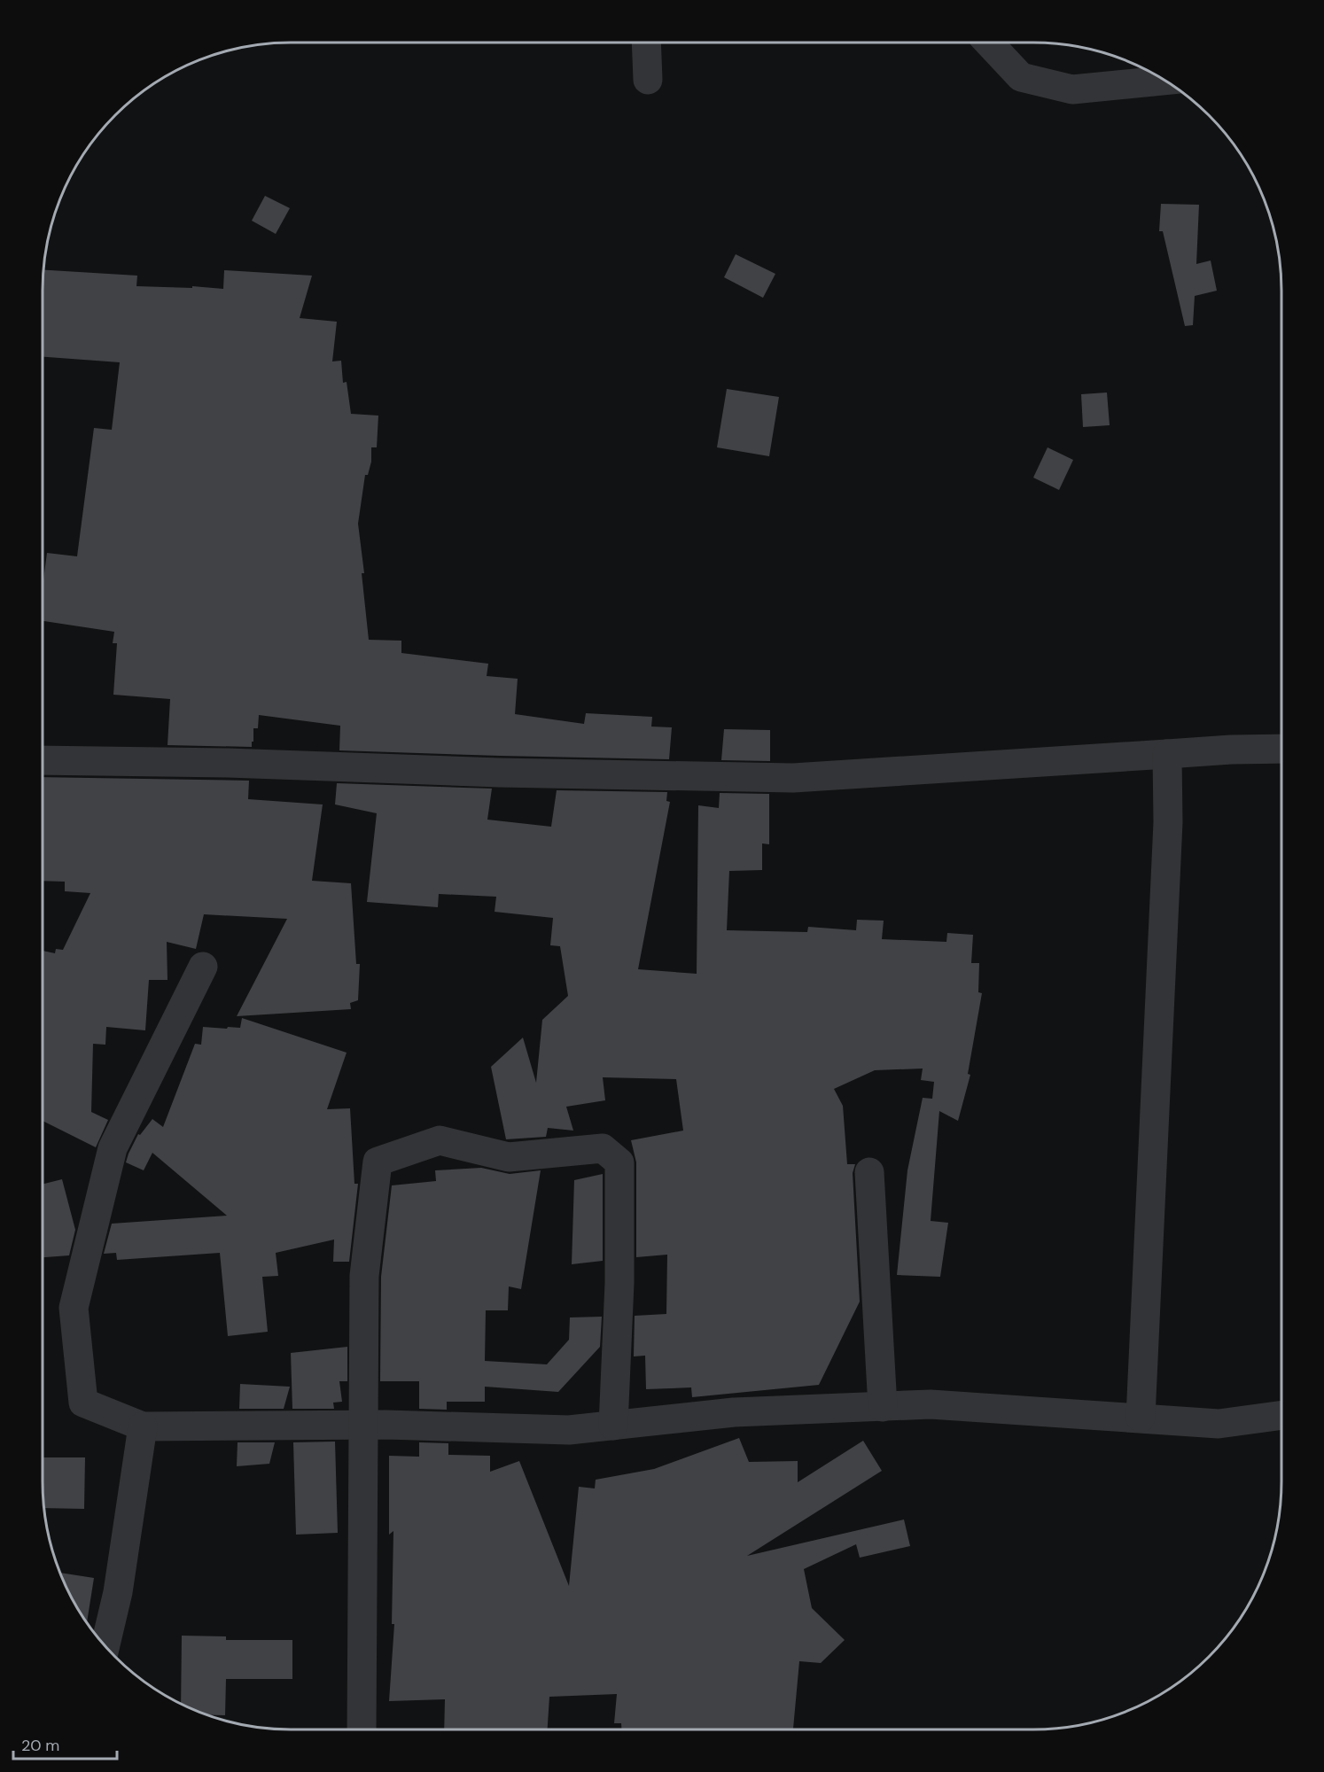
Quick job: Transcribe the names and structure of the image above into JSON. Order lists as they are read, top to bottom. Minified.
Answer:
{"scale_bar":"20 m"}
